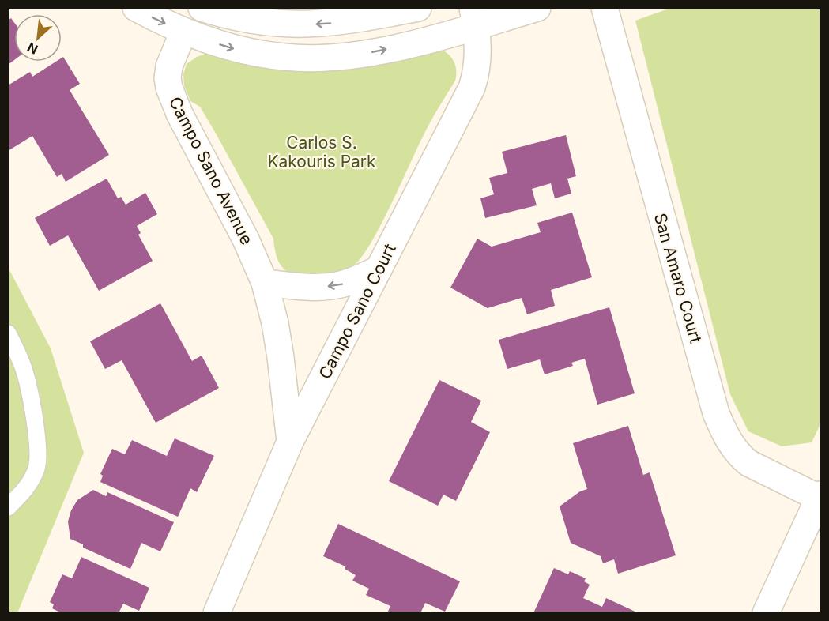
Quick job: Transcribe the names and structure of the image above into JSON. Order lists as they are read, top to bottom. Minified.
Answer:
{"streets":{"street":["Campo Sano Avenue","San Amaro Court","Campo Sano Court"]},"crossings":[["Campo Sano Avenue","Campo Sano Court"]],"parks":["Carlos S. Kakouris Park"],"north":"bottom left"}
